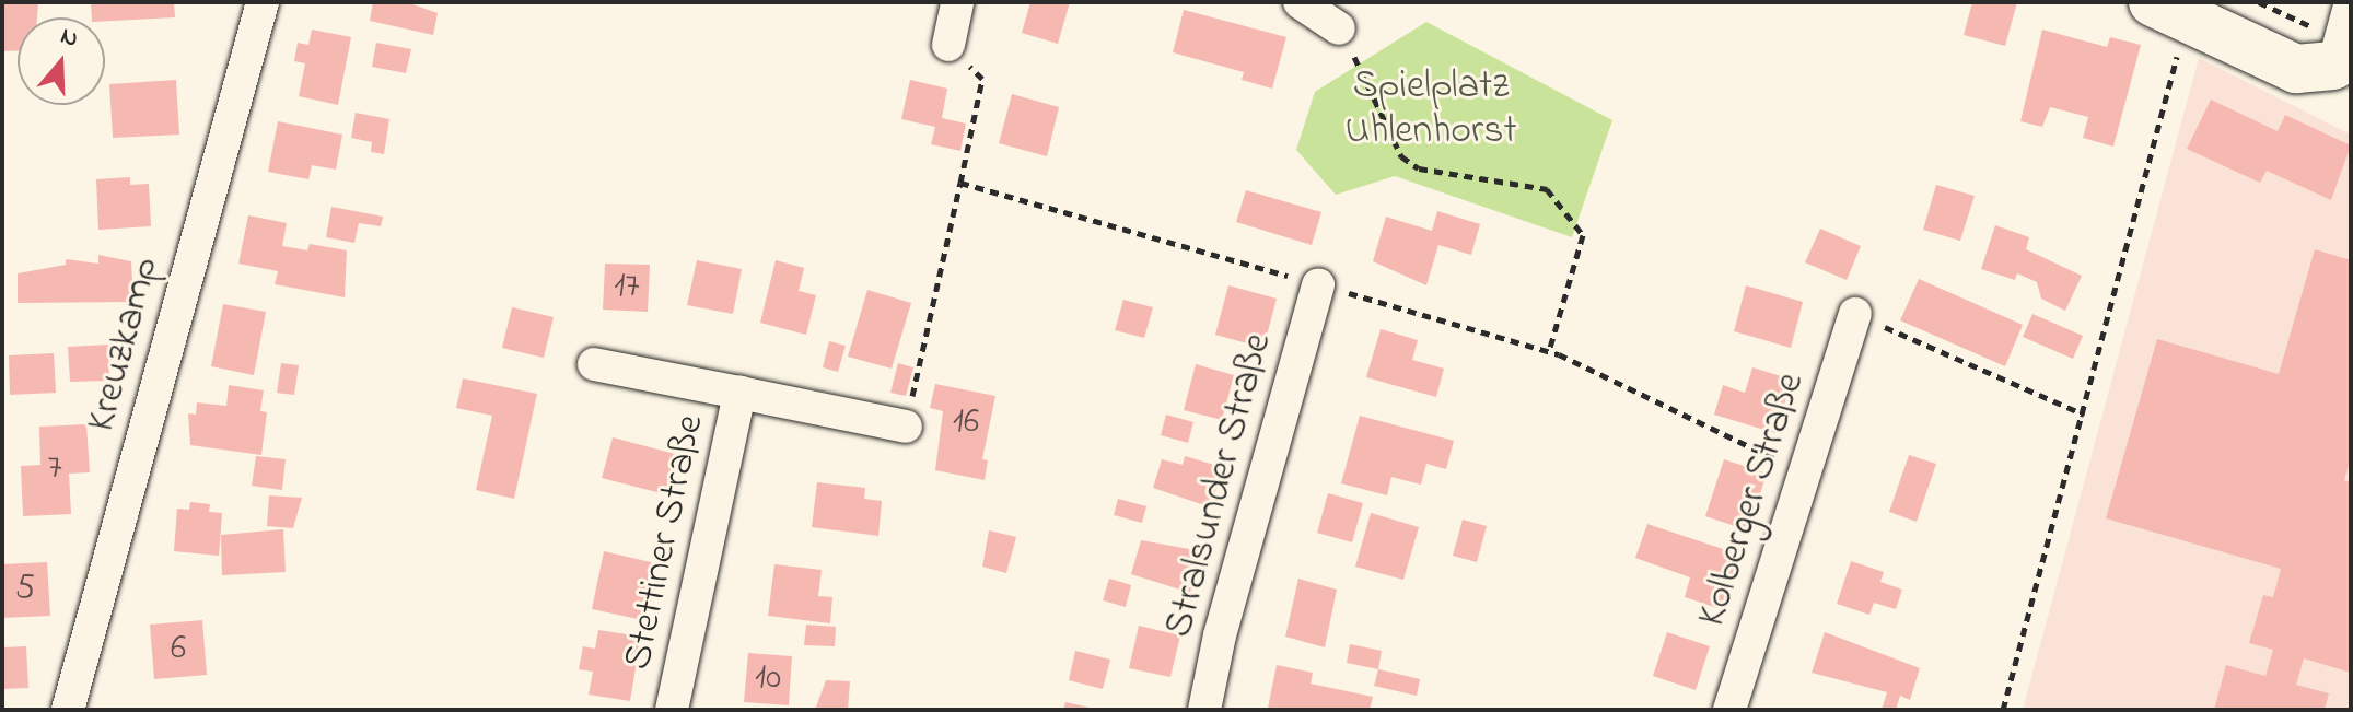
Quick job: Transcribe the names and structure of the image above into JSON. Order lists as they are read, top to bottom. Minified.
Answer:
{"streets":{"street":["Kreuzkamp","Stralsunder Straße","Kolberger Straße","Stettiner Straße"]},"parks":["Spielplatz Uhlenhorst"],"house_numbers":["17","16","7","5","6","10"],"north":"top"}
